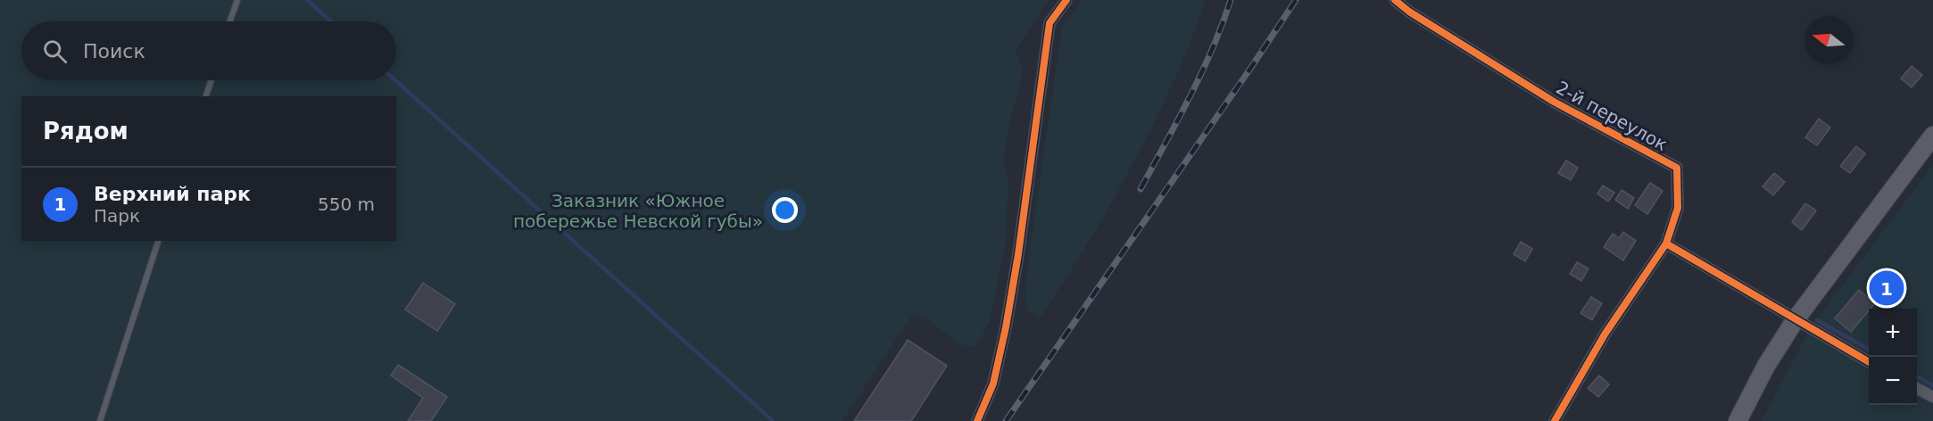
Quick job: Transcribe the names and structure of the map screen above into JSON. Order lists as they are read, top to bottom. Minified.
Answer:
{"streets":{"street":["2-й переулок"]},"parks":["Заказник «Южное побережье Невской губы»"],"north":"left","page":{"search":"Поиск","heading":"Рядом","list":[{"mark":"1","name":"Верхний парк","note":"Парк","value":"550 m"}],"pins":"1","map_buttons":["+","−"]}}
